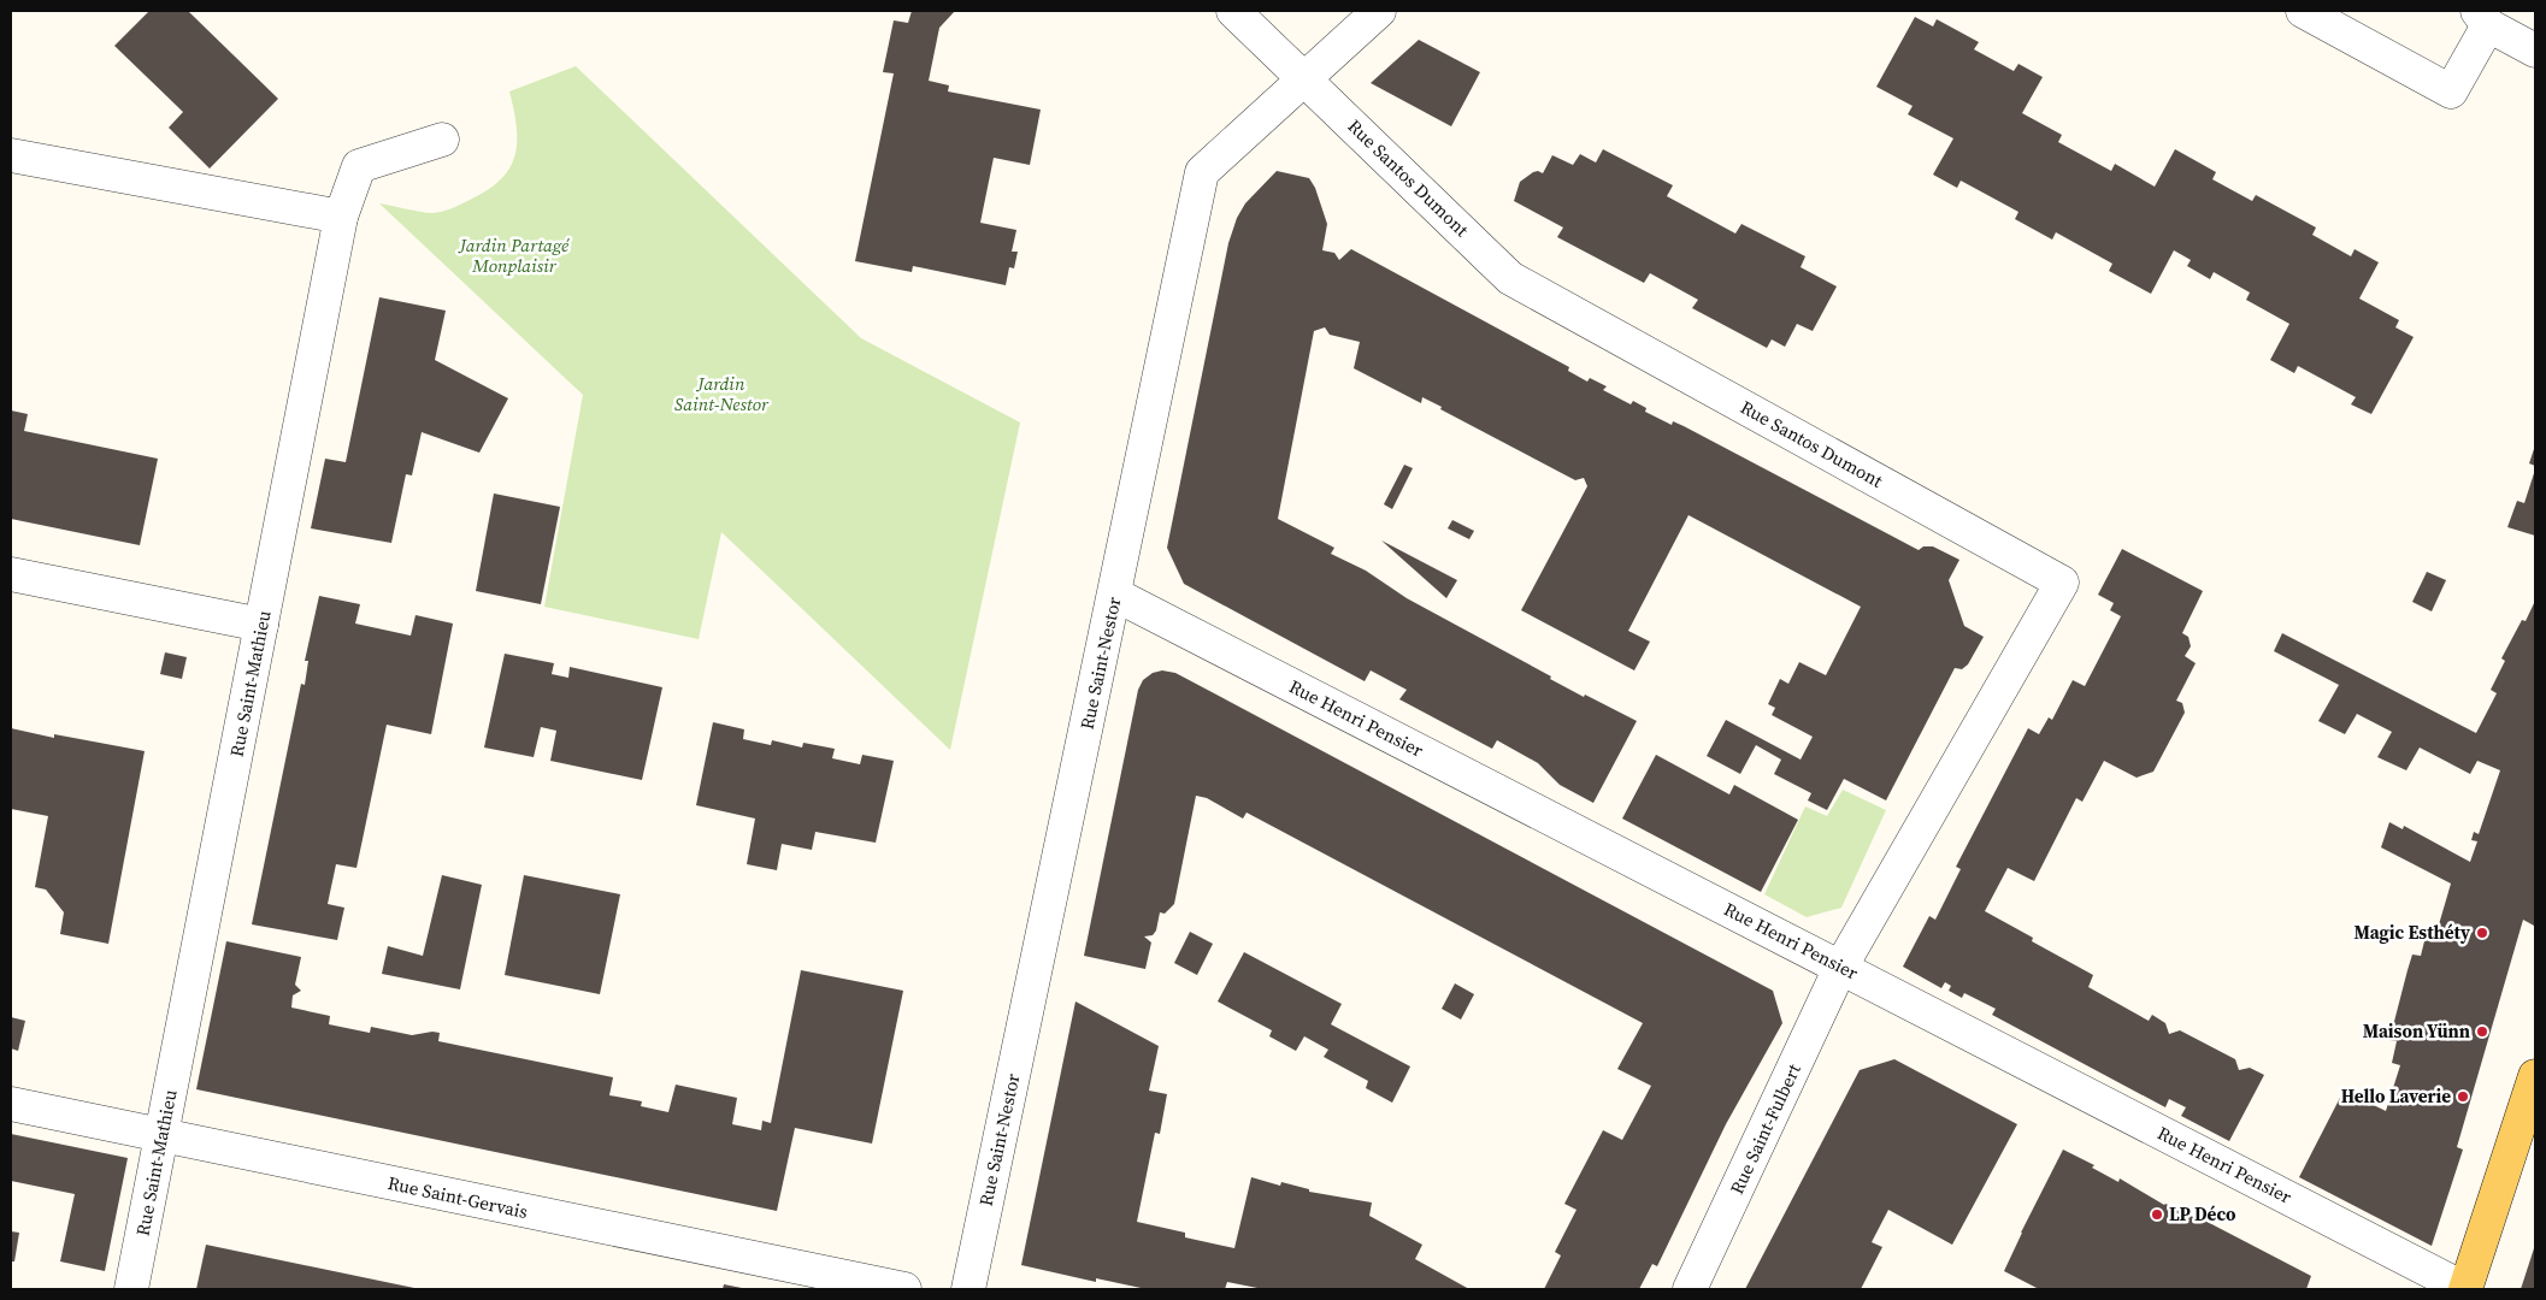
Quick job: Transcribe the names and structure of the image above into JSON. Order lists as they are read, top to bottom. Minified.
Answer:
{"streets":{"street":["Rue Santos Dumont","Rue Saint-Nestor","Rue Saint-Mathieu","Rue Henri Pensier","Rue Saint-Fulbert","Rue Saint-Gervais"]},"crossings":[["Rue Santos Dumont","Rue Saint-Nestor"],["Rue Santos Dumont","Rue Henri Pensier"],["Rue Santos Dumont","Rue Saint-Fulbert"],["Rue Saint-Nestor","Rue Henri Pensier"],["Rue Saint-Mathieu","Rue Saint-Gervais"],["Rue Henri Pensier","Rue Saint-Fulbert"]],"parks":["Jardin Partagé Monplaisir","Jardin Saint-Nestor"],"places":["Magic Esthéty","Maison Yünn","Hello Laverie","LP Déco"]}
